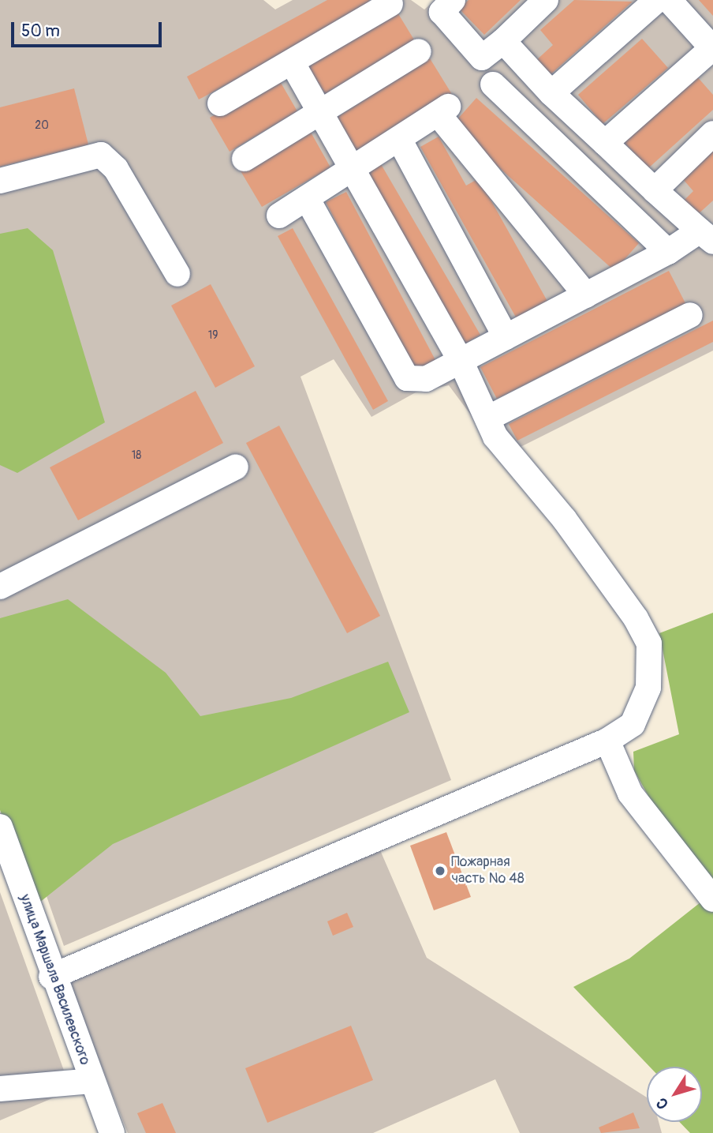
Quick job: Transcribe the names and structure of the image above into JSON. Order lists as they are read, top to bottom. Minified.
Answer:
{"streets":{"street":["улица Маршала Василевского"]},"places":["Пожарная часть № 48"],"house_numbers":["20","19","18"],"scale_bar":"50 m","north":"bottom left"}
